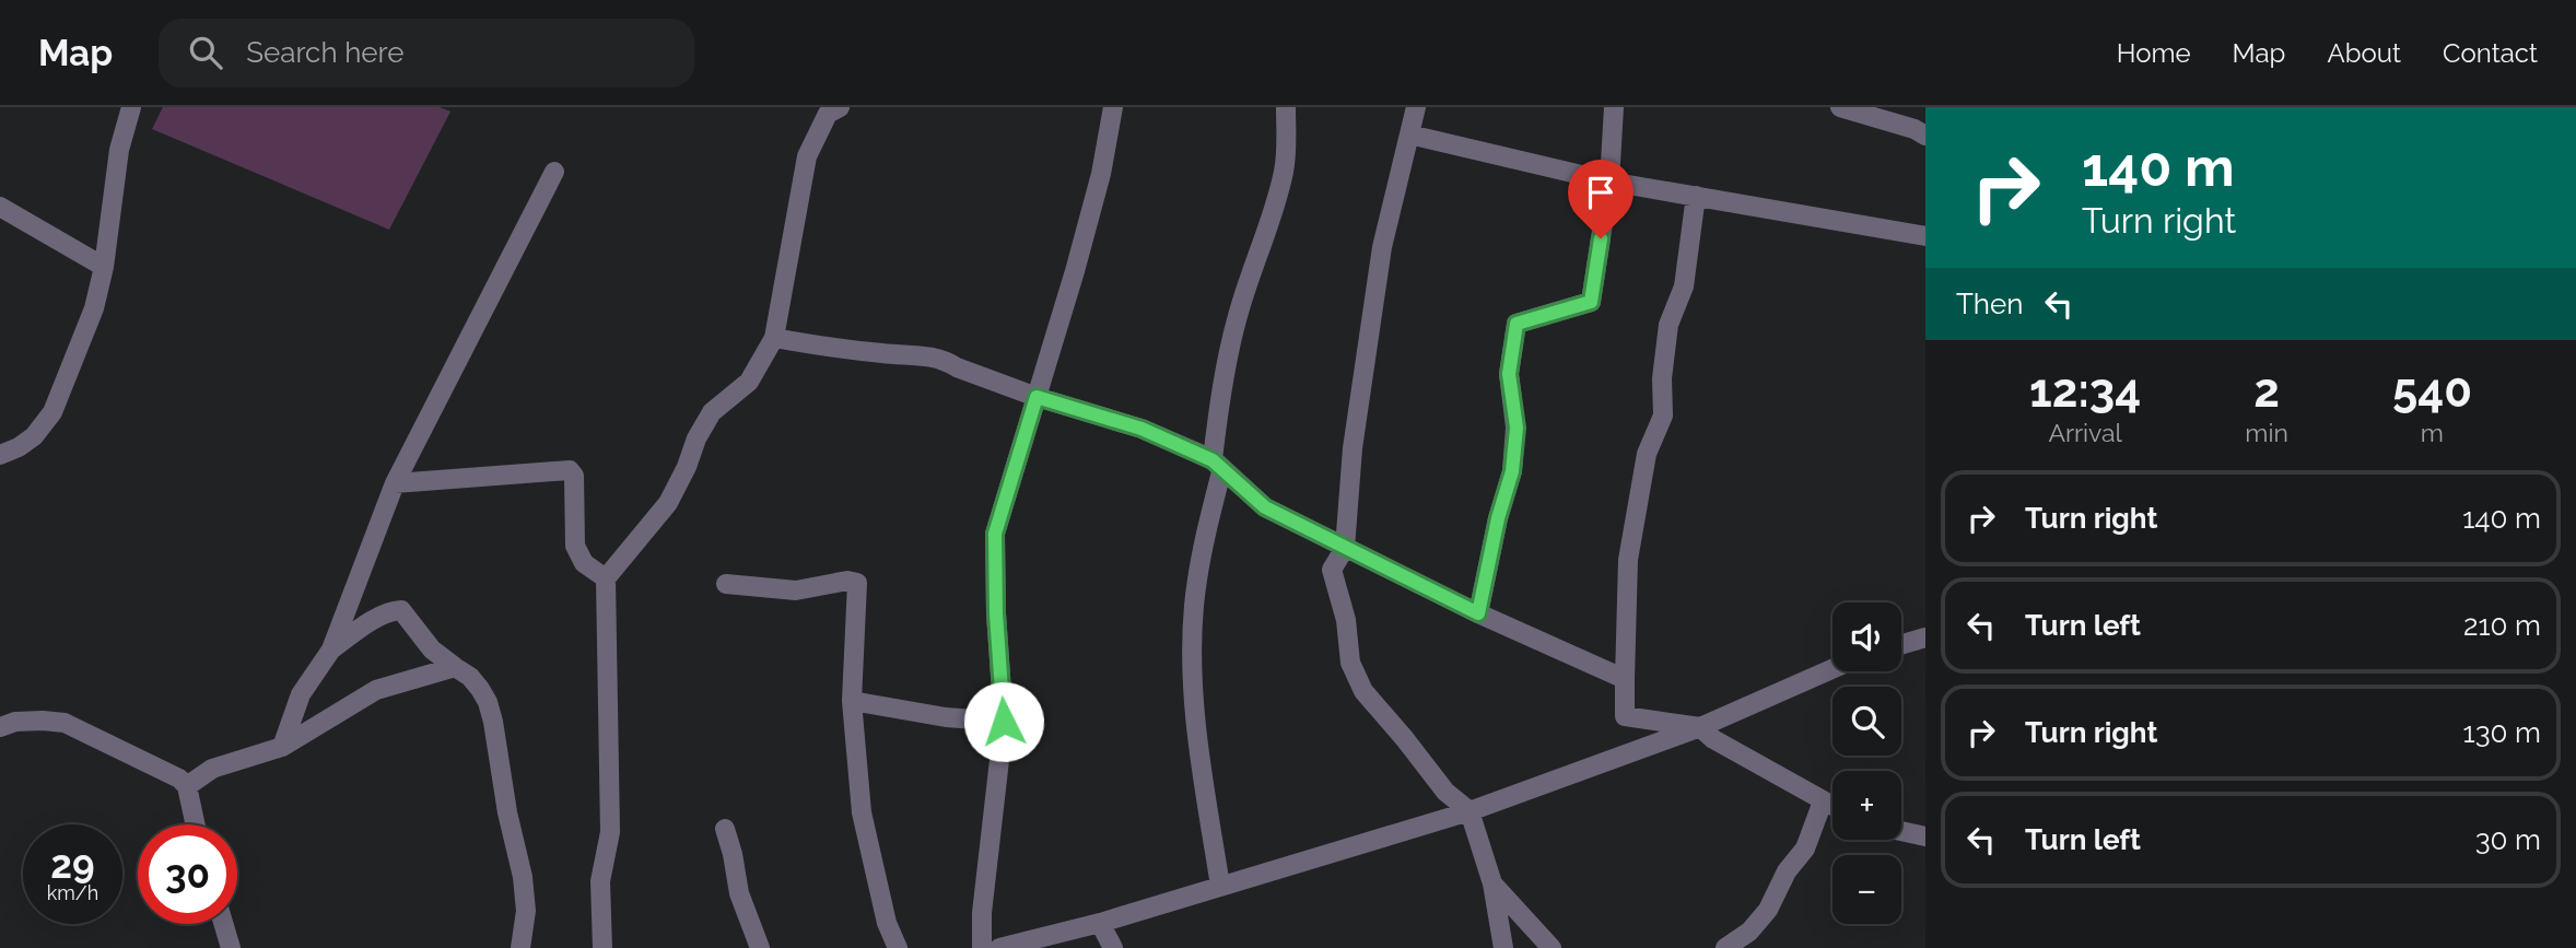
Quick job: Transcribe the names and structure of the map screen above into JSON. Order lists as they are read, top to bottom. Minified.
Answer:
{"page":{"header":"Map","search":"Search here","nav":["Home","Map","About","Contact"],"turn":["140 m","Turn right"],"then":"Then","eta":["12:34","Arrival","2","min","540","m"],"list":[{"name":"Turn right","value":"140 m"},{"name":"Turn left","value":"210 m"},{"name":"Turn right","value":"130 m"},{"name":"Turn left","value":"30 m"}],"map_buttons":["+","−"],"speed":"29 km/h","limit":"30"}}
